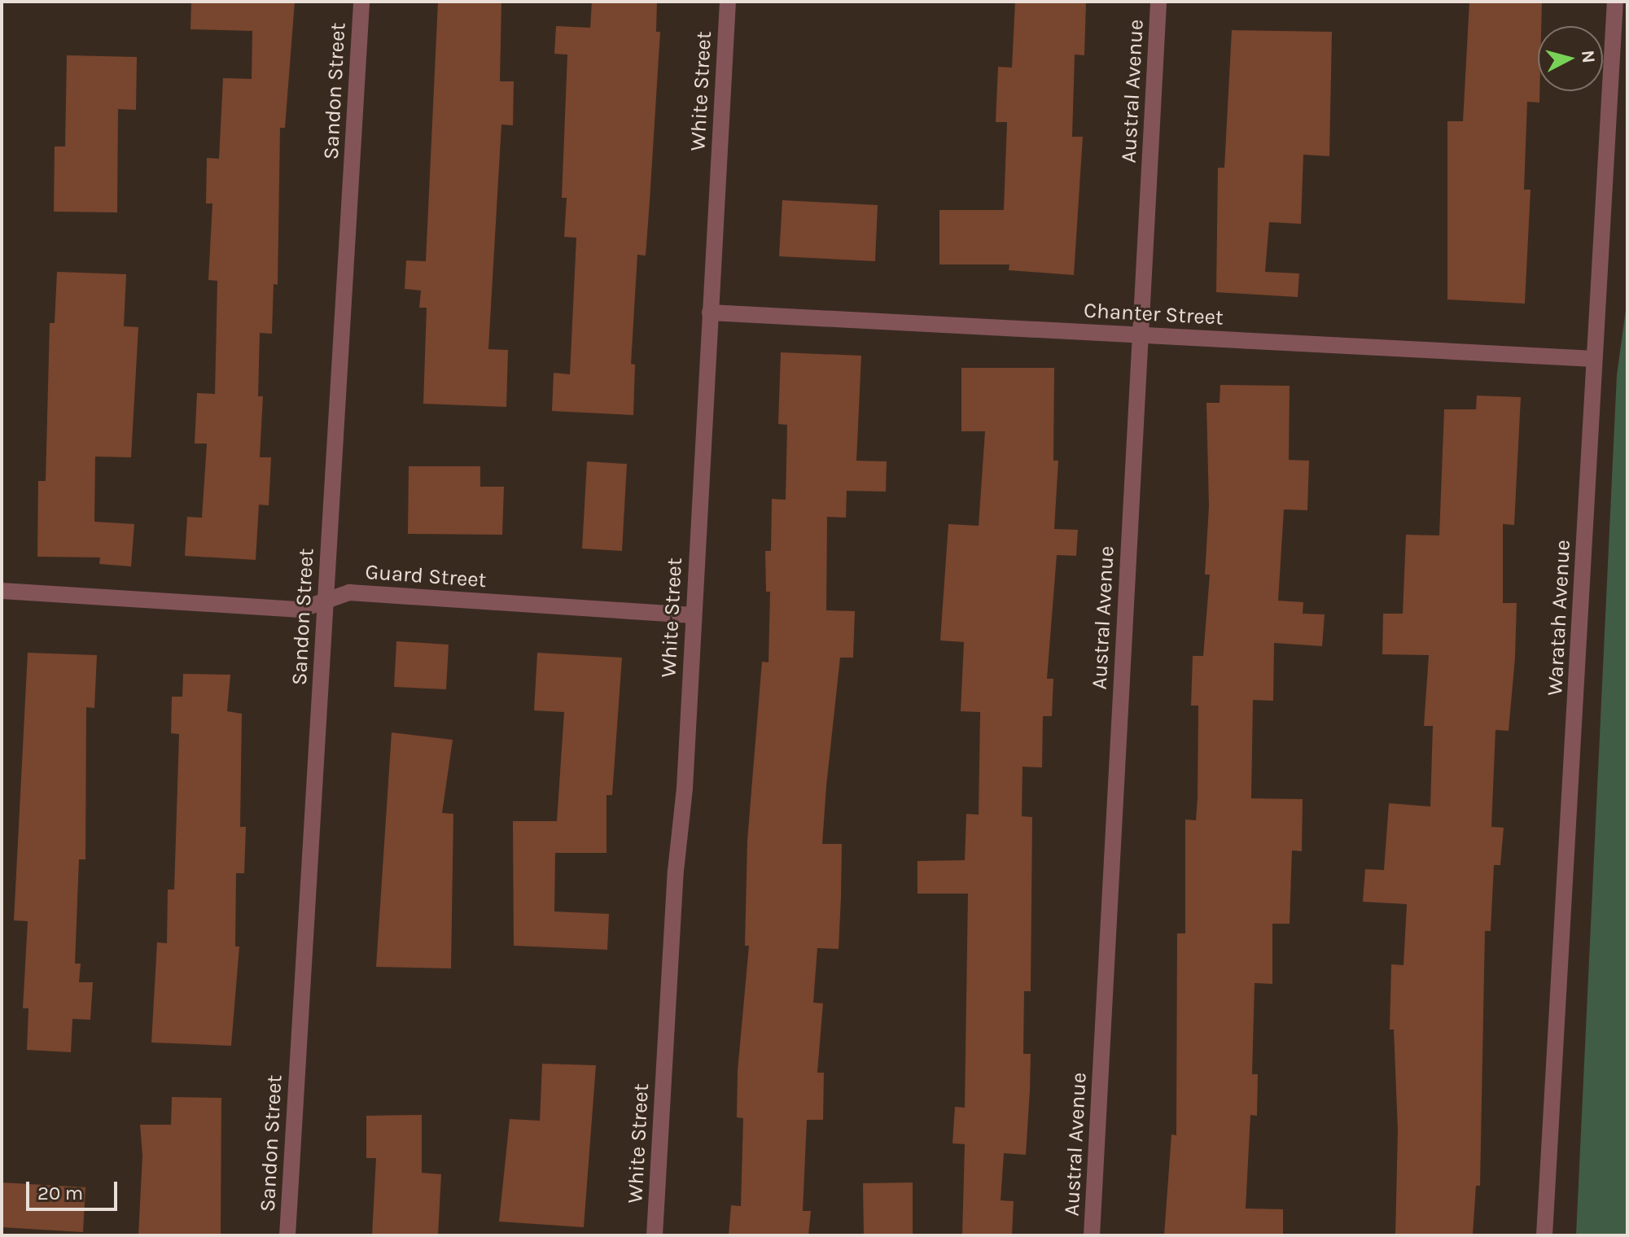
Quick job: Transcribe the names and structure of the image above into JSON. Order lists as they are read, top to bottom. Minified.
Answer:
{"streets":{"street":["Sandon Street","White Street","Austral Avenue","Chanter Street","Guard Street","Waratah Avenue"]},"crossings":[["Sandon Street","Guard Street"],["White Street","Chanter Street"],["White Street","Guard Street"],["Austral Avenue","Chanter Street"],["Chanter Street","Waratah Avenue"]],"scale_bar":"20 m","north":"right"}
